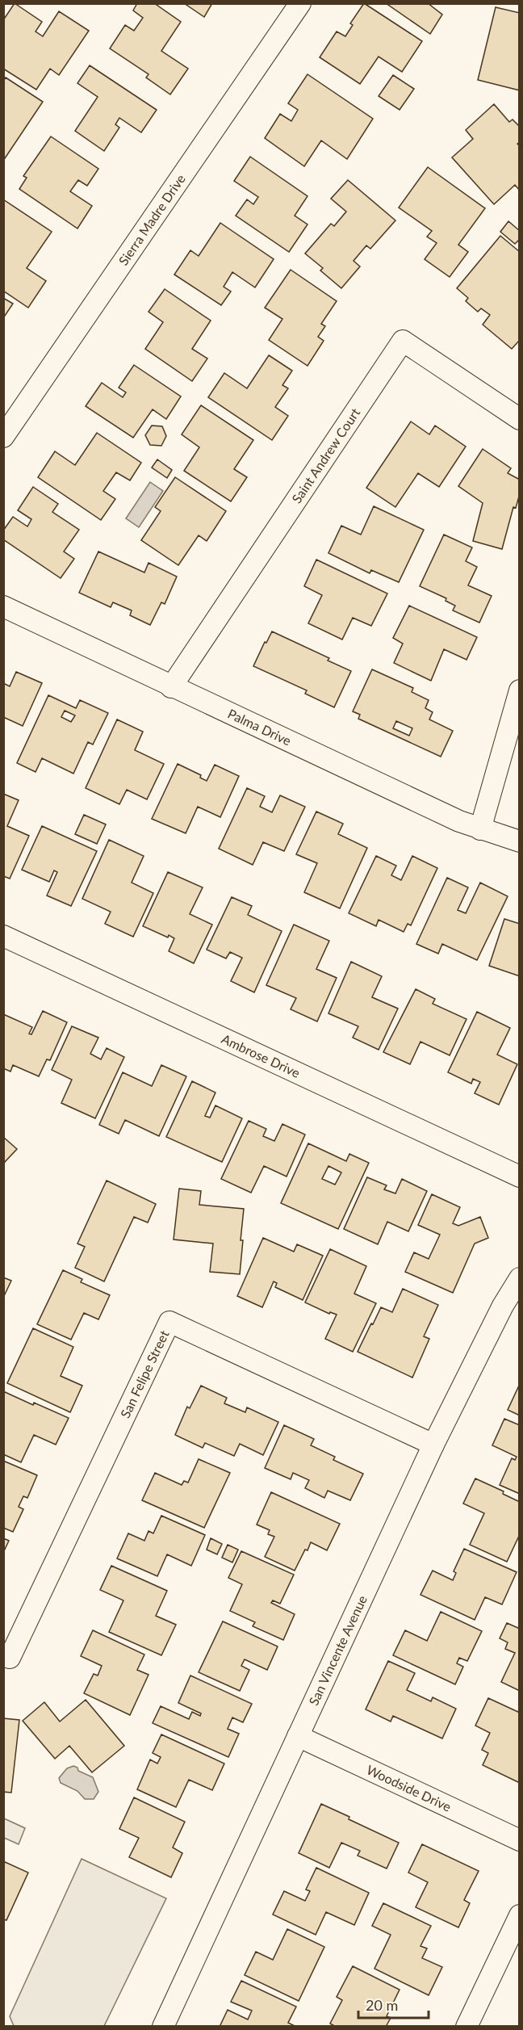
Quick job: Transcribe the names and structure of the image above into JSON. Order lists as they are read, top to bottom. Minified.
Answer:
{"streets":{"street":["Sierra Madre Drive","Saint Andrew Court","Palma Drive","Ambrose Drive","San Felipe Street","San Vincente Avenue","Woodside Drive"]},"crossings":[["Saint Andrew Court","Palma Drive"],["San Felipe Street","San Vincente Avenue"],["San Vincente Avenue","Woodside Drive"]],"scale_bar":"20 m"}
